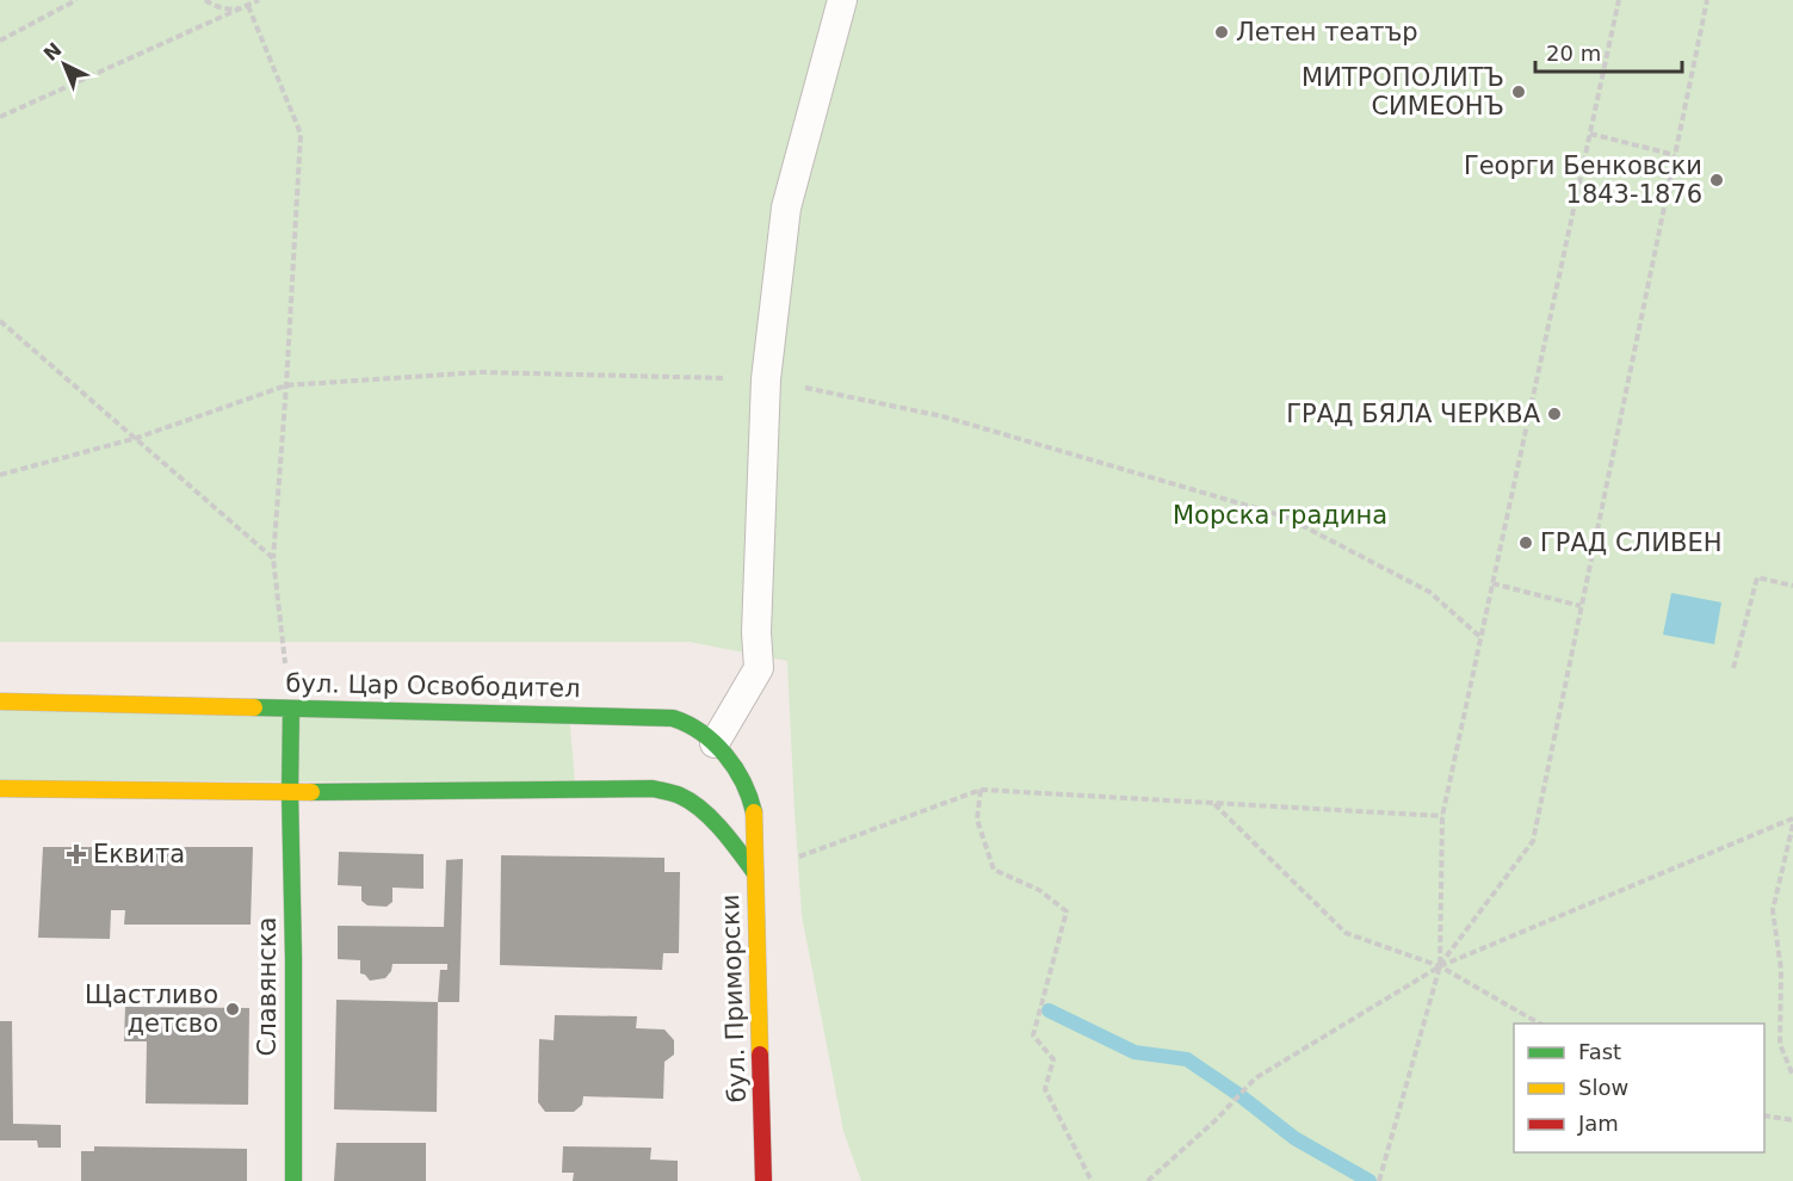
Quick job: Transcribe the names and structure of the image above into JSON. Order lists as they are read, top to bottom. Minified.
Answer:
{"streets":{"main road":["бул. Цар Освободител","Славянска","бул. Приморски"]},"crossings":[["бул. Цар Освободител","Славянска"],["бул. Цар Освободител","бул. Приморски"],["Славянска","бул. Приморски"]],"parks":["Морска градина"],"places":{"other":["Летен театър","МИТРОПОЛИТЪ СИМЕОНЪ","Георги Бенковски 1843-1876","ГРАД БЯЛА ЧЕРКВА","ГРАД СЛИВЕН","Щастливо детсво"],"health":["Еквита"]},"legend":["Fast","Slow","Jam"],"scale_bar":"20 m","north":"top left"}
